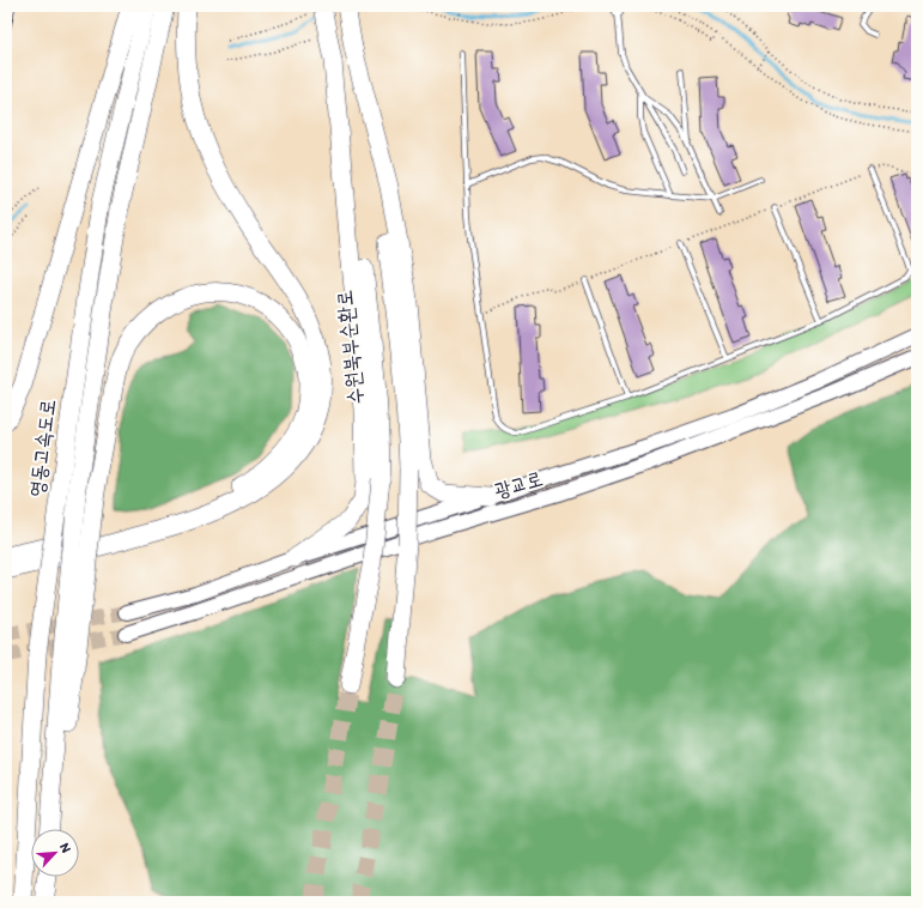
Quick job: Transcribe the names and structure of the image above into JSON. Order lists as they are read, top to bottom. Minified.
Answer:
{"streets":{"highway":["수원북부순환로","영동고속도로"],"main road":["광교로"]},"north":"top right"}
